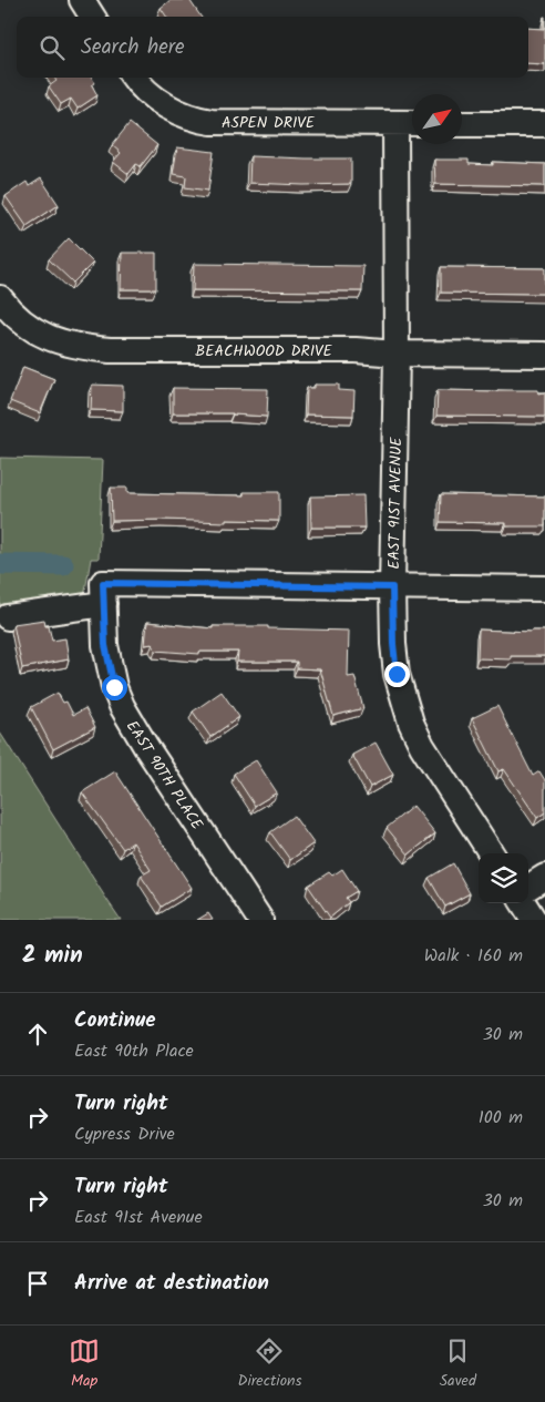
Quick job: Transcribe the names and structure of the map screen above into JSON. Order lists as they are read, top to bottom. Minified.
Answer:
{"streets":{"street":["ASPEN DRIVE","BEACHWOOD DRIVE","EAST 91ST AVENUE","EAST 90TH PLACE"]},"crossings":[["ASPEN DRIVE","EAST 91ST AVENUE"],["BEACHWOOD DRIVE","EAST 91ST AVENUE"]],"north":"top right","page":{"search":"Search here","heading":["2 min","Walk · 160 m"],"list":[["Continue","East 90th Place","30 m"],["Turn right","Cypress Drive","100 m"],["Turn right","East 91st Avenue","30 m"],"Arrive at destination"],"nav":["Map","Directions","Saved"]}}
